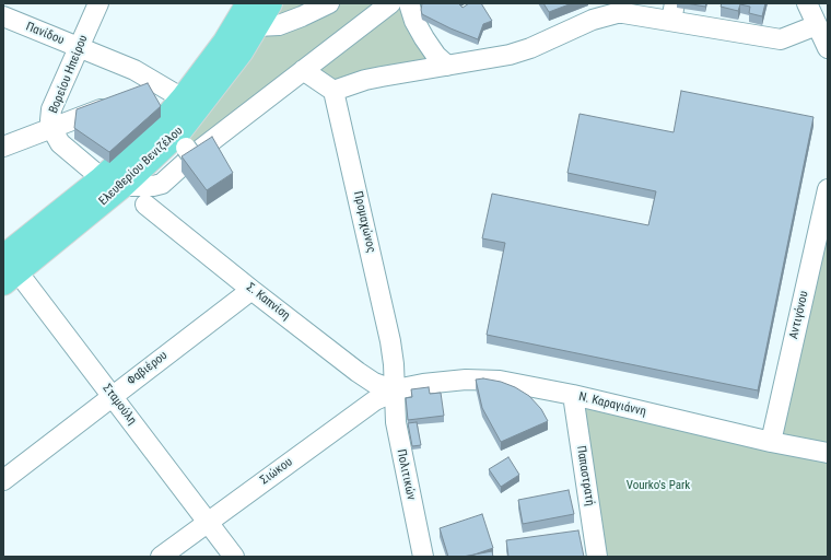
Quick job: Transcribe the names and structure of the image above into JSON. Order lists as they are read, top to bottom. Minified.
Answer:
{"streets":{"main road":["Ελευθερίου Βενιζέλου"],"street":["Πανίδου","Βορείου Ηπείρου","Προμαχώνος","Σ. Καπνίση","Αντιγόνου","Φαβιέρου","Σταμούλη","Ν. Καραγιάννη","Σιώκου","Πολιτικών","Παπαστρατή"]},"crossings":[["Πανίδου","Βορείου Ηπείρου"],["Πανίδου","Ελευθερίου Βενιζέλου"],["Βορείου Ηπείρου","Ελευθερίου Βενιζέλου"],["Ελευθερίου Βενιζέλου","Σταμούλη"],["Προμαχώνος","Σ. Καπνίση"],["Προμαχώνος","Ν. Καραγιάννη"],["Προμαχώνος","Σιώκου"],["Προμαχώνος","Πολιτικών"],["Σ. Καπνίση","Φαβιέρου"],["Σ. Καπνίση","Ν. Καραγιάννη"],["Σ. Καπνίση","Σιώκου"],["Σ. Καπνίση","Πολιτικών"],["Αντιγόνου","Ν. Καραγιάννη"],["Φαβιέρου","Σταμούλη"],["Σταμούλη","Σιώκου"],["Ν. Καραγιάννη","Σιώκου"],["Ν. Καραγιάννη","Πολιτικών"],["Ν. Καραγιάννη","Παπαστρατή"],["Σιώκου","Πολιτικών"]],"parks":["Vourko's Park"]}
